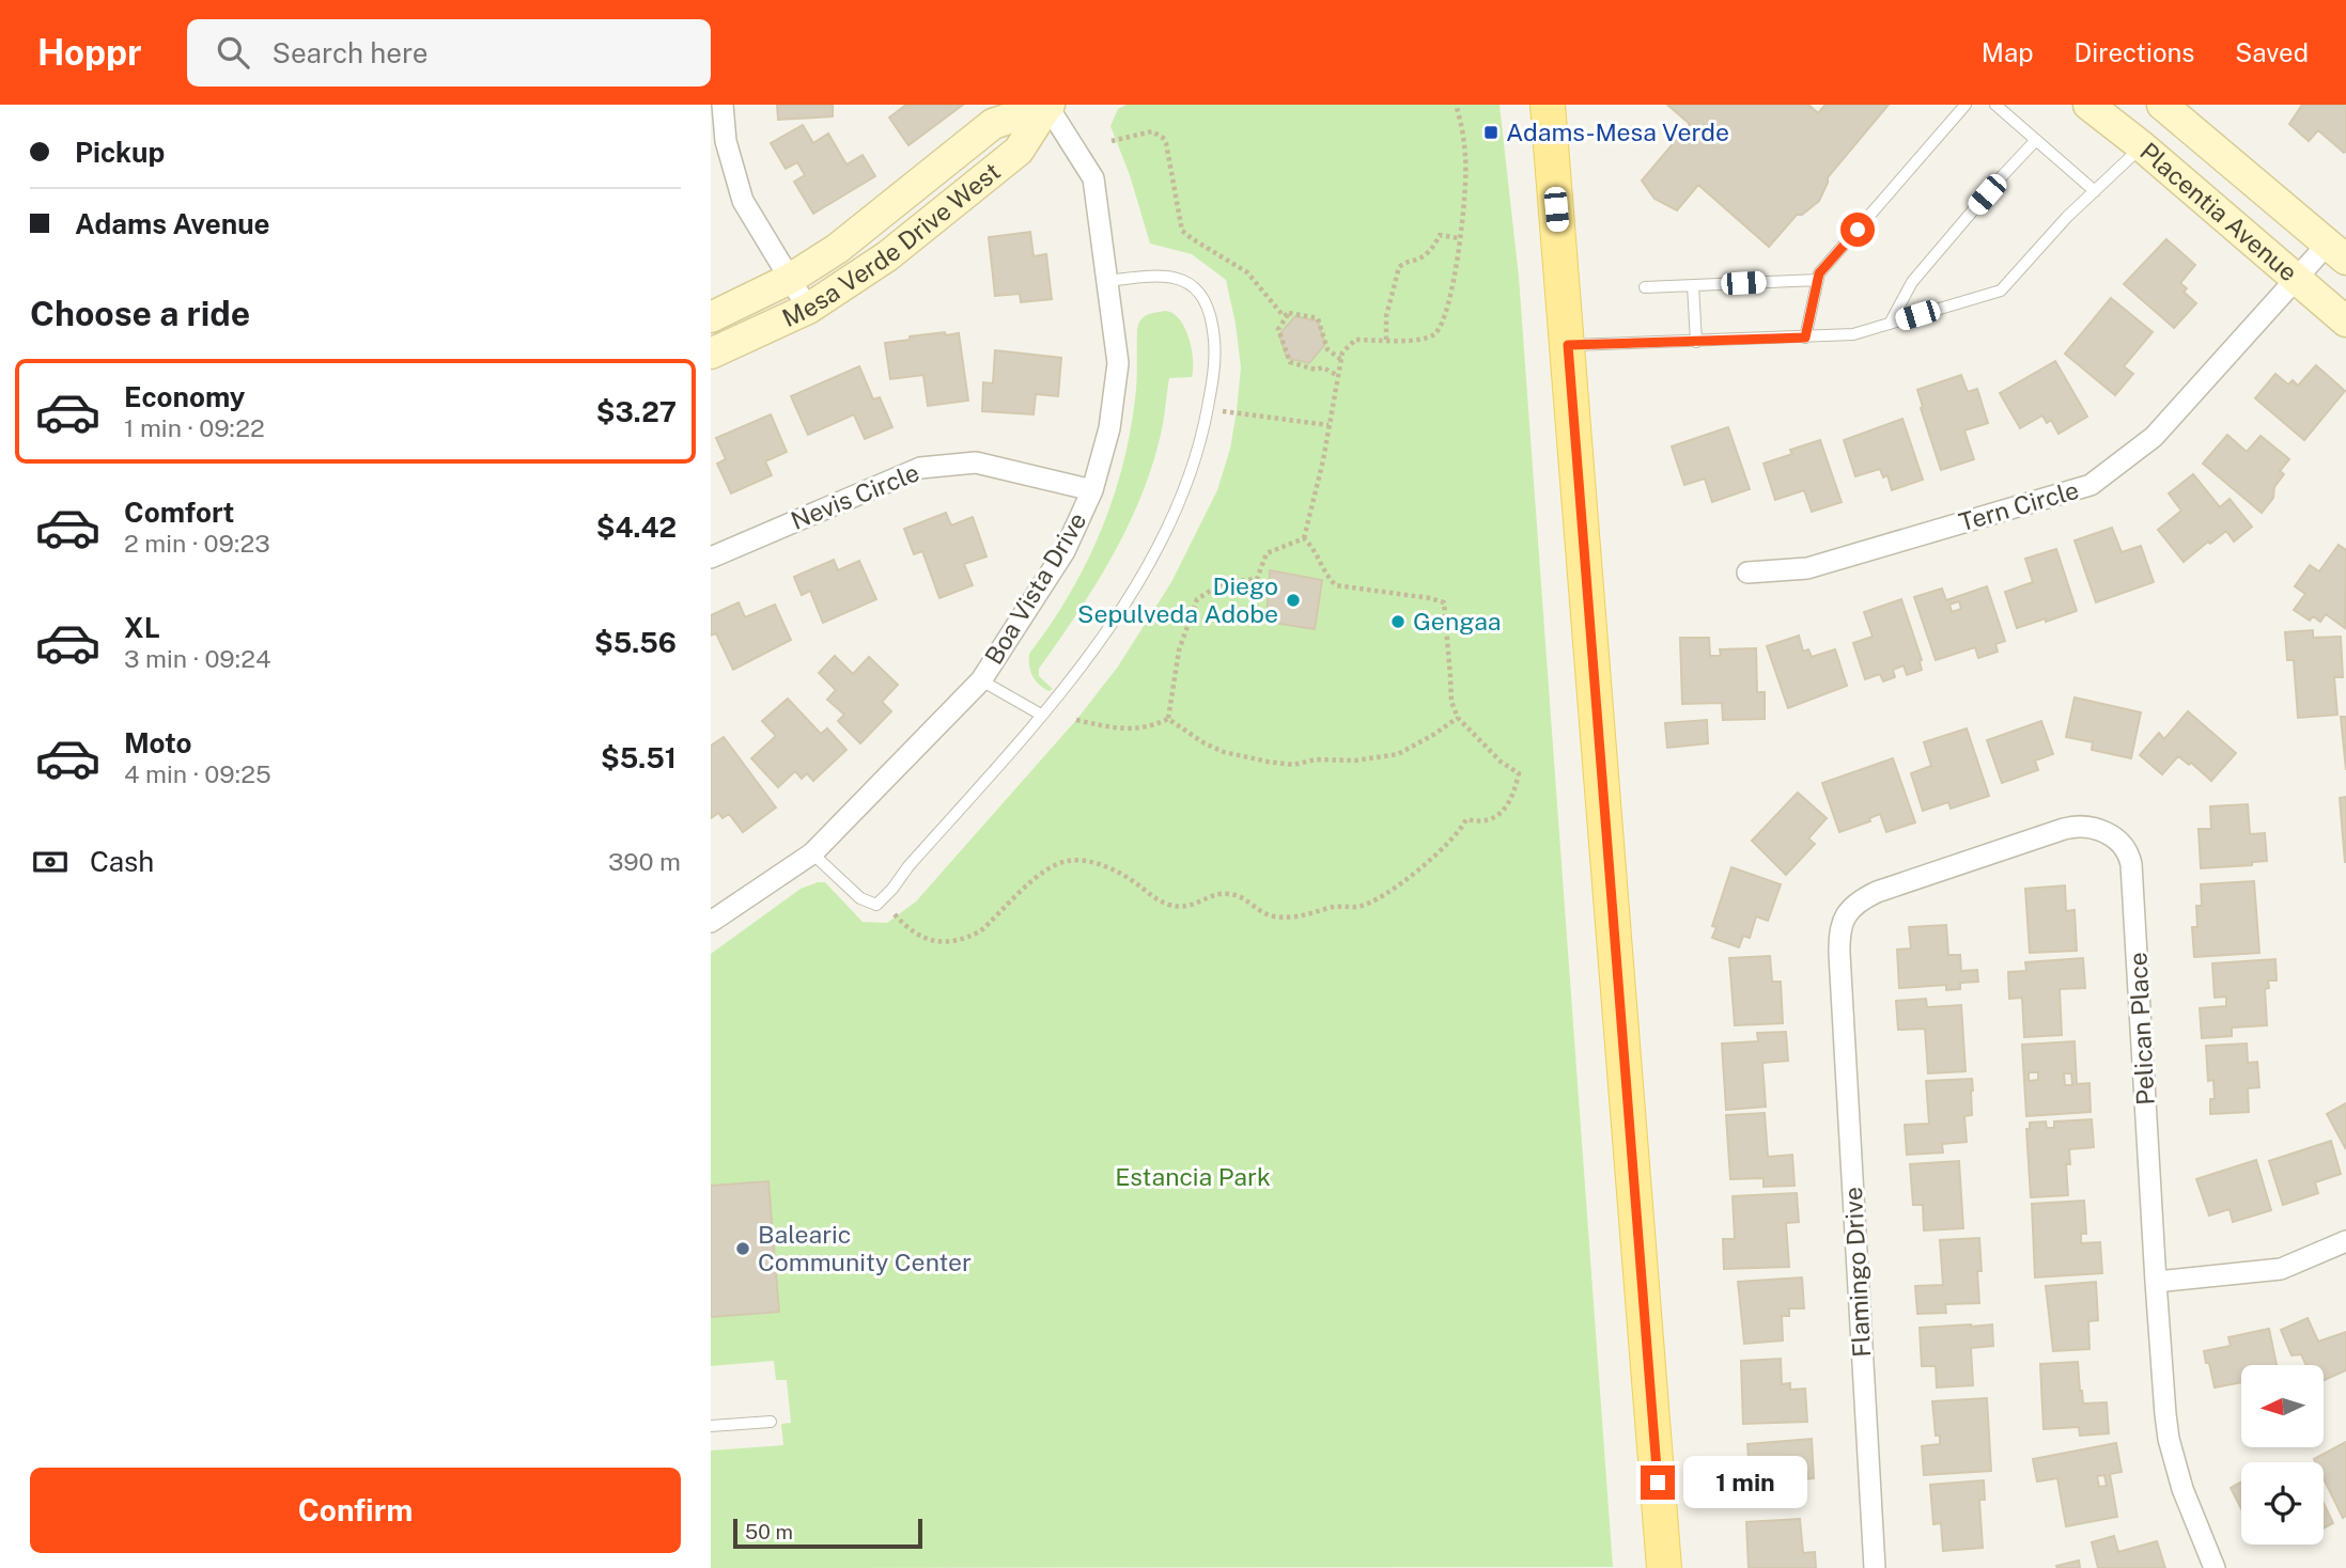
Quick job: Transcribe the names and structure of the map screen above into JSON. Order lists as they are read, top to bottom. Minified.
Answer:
{"streets":{"street":["Placentia Avenue","Mesa Verde Drive West","Nevis Circle","Tern Circle","Boa Vista Drive","Pelican Place","Flamingo Drive"]},"crossings":[["Placentia Avenue","Tern Circle"],["Mesa Verde Drive West","Boa Vista Drive"],["Nevis Circle","Boa Vista Drive"],["Pelican Place","Flamingo Drive"]],"parks":["Estancia Park"],"places":{"transit":["Adams-Mesa Verde"],"other":["Diego Sepulveda Adobe","Gengaa","Balearic Community Center"]},"scale_bar":"50 m","north":"left","page":{"header":"Hoppr","search":"Search here","nav":["Map","Directions","Saved"],"banner":["Pickup","Adams Avenue"],"heading":"Choose a ride","list":[{"name":"Economy","note":"1 min · 09:22","value":"$3.27"},{"name":"Comfort","note":"2 min · 09:23","value":"$4.42"},{"name":"XL","note":"3 min · 09:24","value":"$5.56"},{"name":"Moto","note":"4 min · 09:25","value":"$5.51"}],"pay":["Cash","390 m"],"buttons":"Confirm","bubble":"1 min","scale":"50 m"}}
